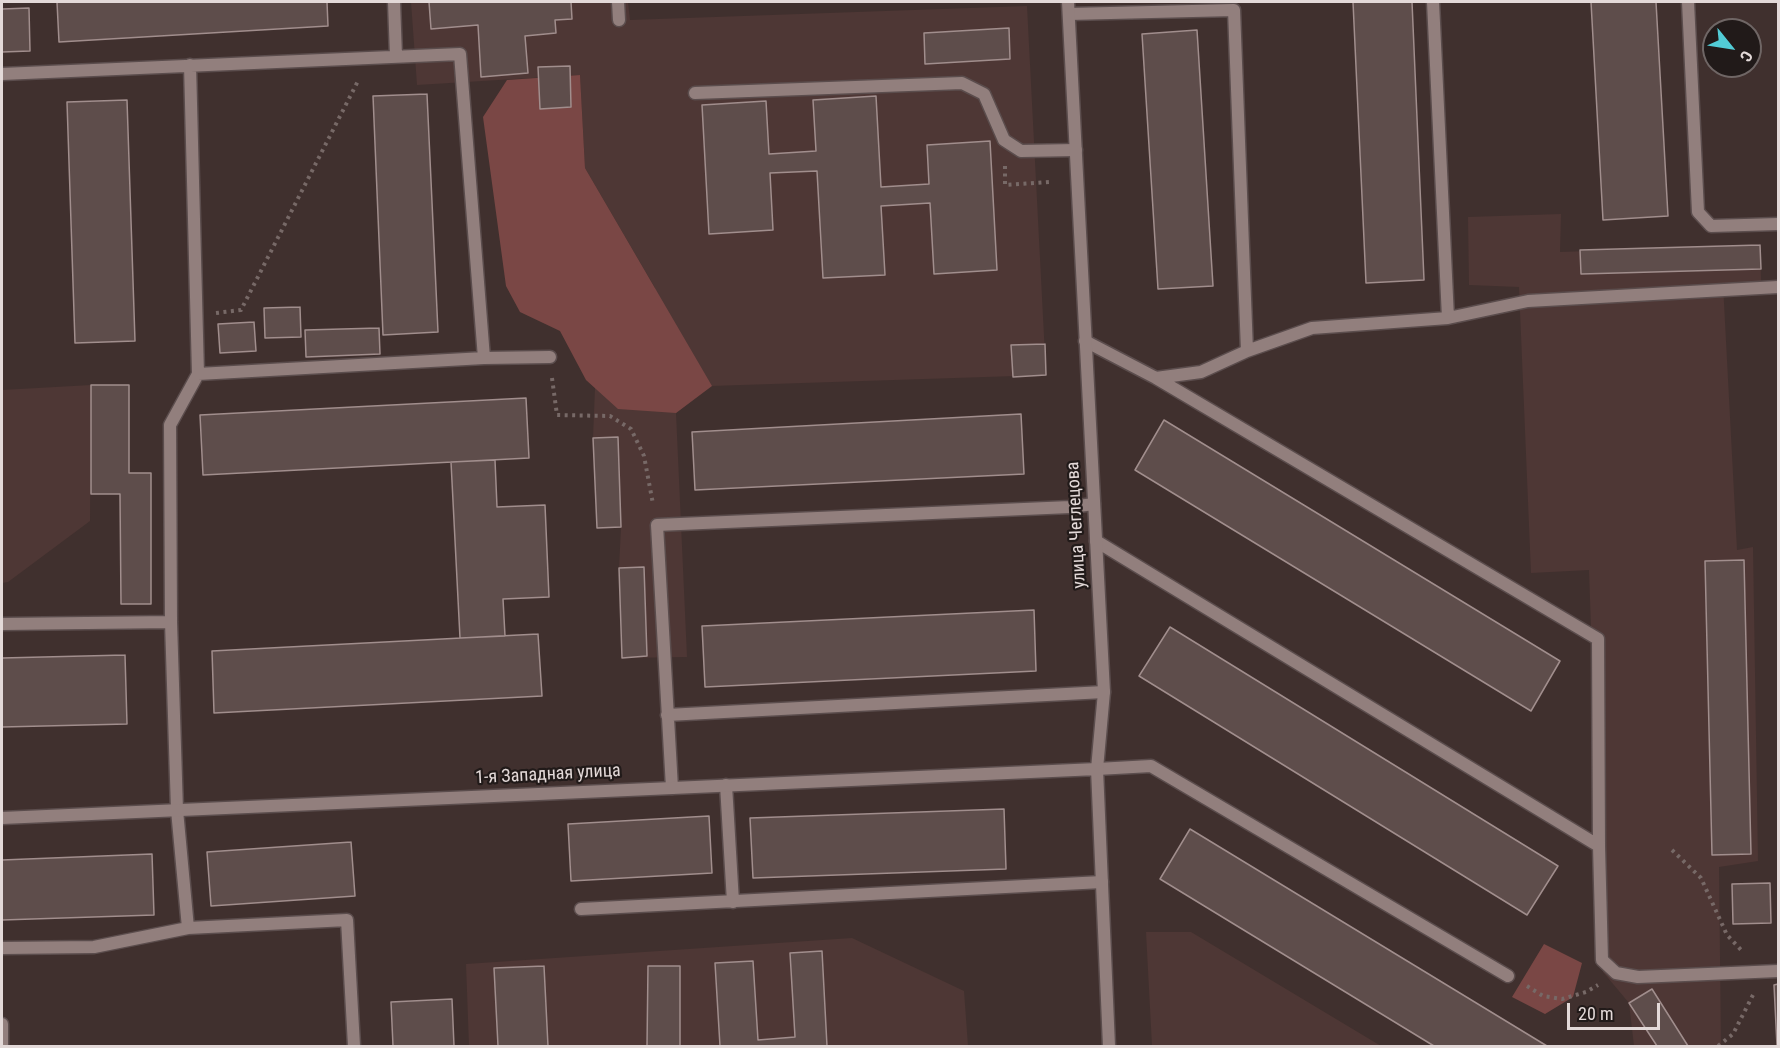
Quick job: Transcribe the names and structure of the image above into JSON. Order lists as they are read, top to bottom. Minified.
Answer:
{"streets":{"street":["улица Чеглецова","1-я Западная улица"]},"crossings":[["улица Чеглецова","1-я Западная улица"]],"scale_bar":"20 m","north":"bottom right"}
